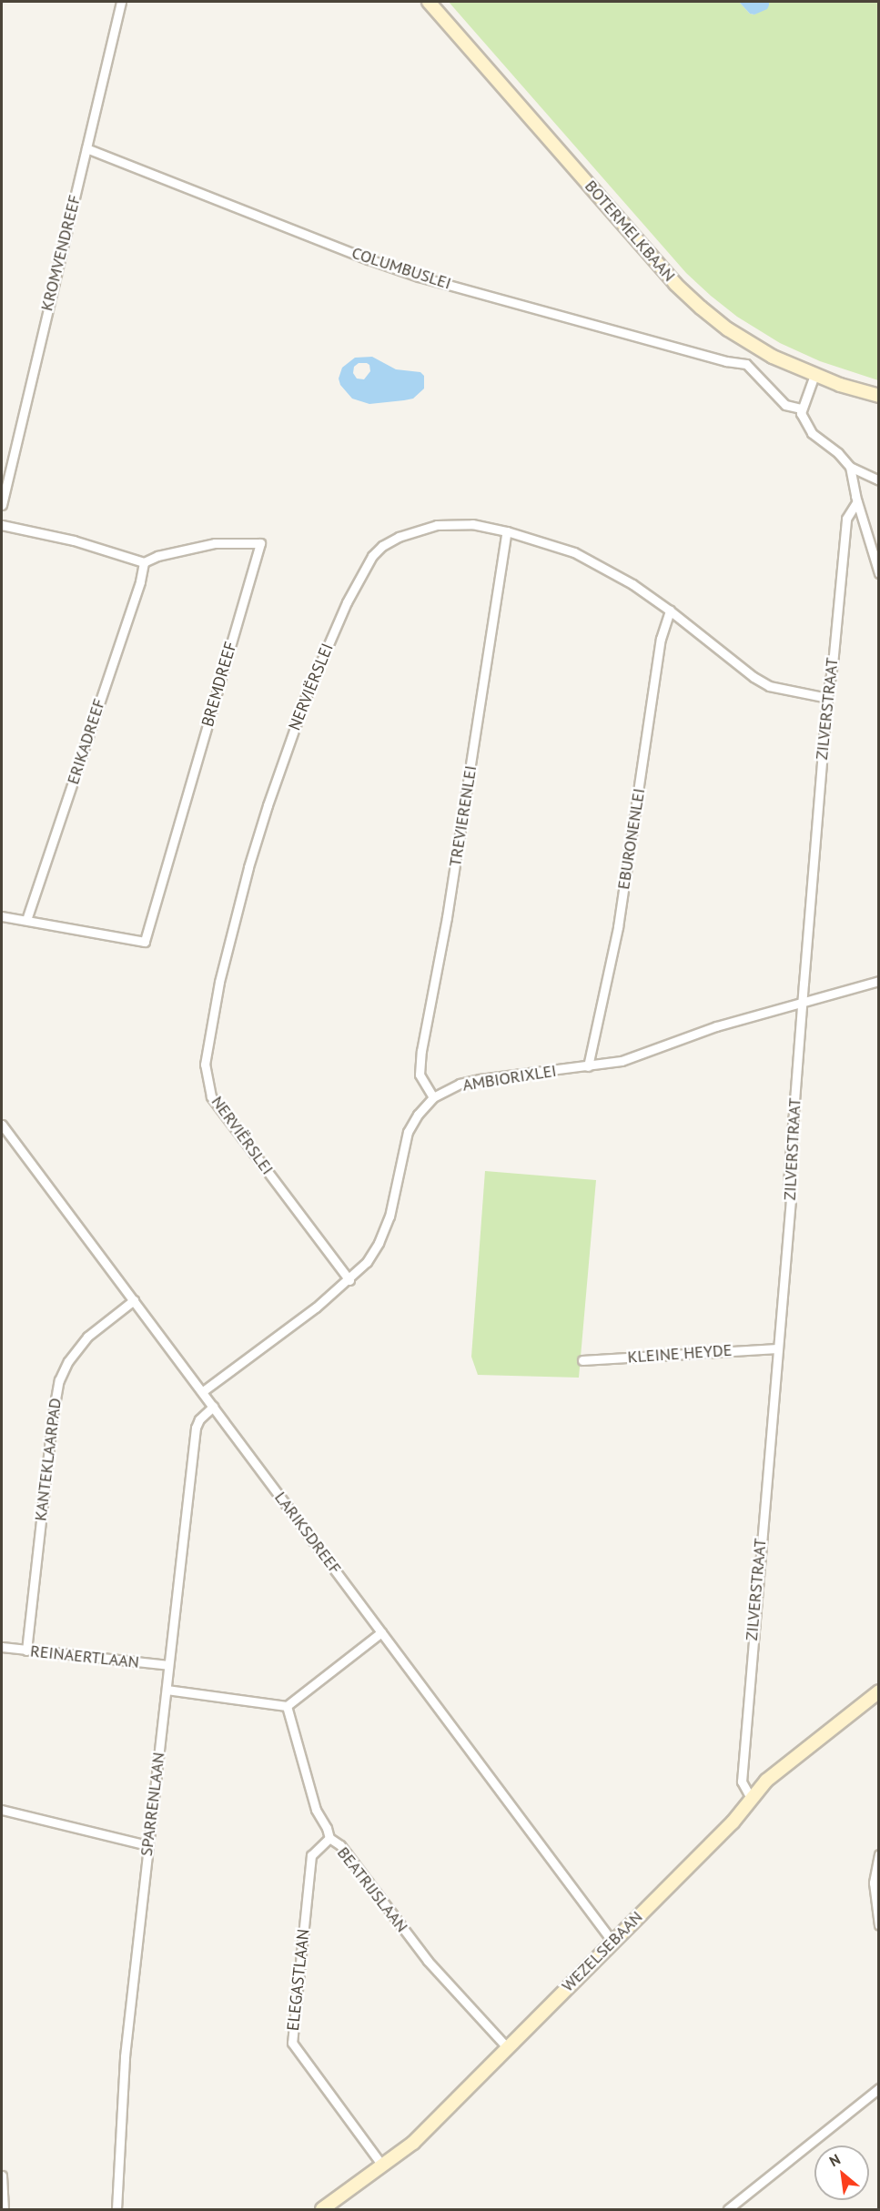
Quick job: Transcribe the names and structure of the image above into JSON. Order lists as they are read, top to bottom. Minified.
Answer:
{"streets":{"street":["BOTERMELKBAAN","KROMVENDREEF","COLUMBUSLEI","BREMDREEF","NERVIËRSLEI","ZILVERSTRAAT","ERIKADREEF","TREVIERENLEI","EBURONENLEI","AMBIORIXLEI","KLEINE HEYDE","KANTEKLAARPAD","LARIKSDREEF","REINAERTLAAN","SPARRENLAAN","BEATRIJSLAAN","WEZELSEBAAN","ELEGASTLAAN"]},"crossings":[["KROMVENDREEF","COLUMBUSLEI"],["BREMDREEF","ERIKADREEF"],["NERVIËRSLEI","ZILVERSTRAAT"],["NERVIËRSLEI","TREVIERENLEI"],["NERVIËRSLEI","EBURONENLEI"],["NERVIËRSLEI","AMBIORIXLEI"],["ZILVERSTRAAT","AMBIORIXLEI"],["ZILVERSTRAAT","KLEINE HEYDE"],["ZILVERSTRAAT","WEZELSEBAAN"],["TREVIERENLEI","AMBIORIXLEI"],["EBURONENLEI","AMBIORIXLEI"],["AMBIORIXLEI","LARIKSDREEF"],["KANTEKLAARPAD","LARIKSDREEF"],["KANTEKLAARPAD","REINAERTLAAN"],["LARIKSDREEF","SPARRENLAAN"],["LARIKSDREEF","WEZELSEBAAN"],["REINAERTLAAN","SPARRENLAAN"],["BEATRIJSLAAN","WEZELSEBAAN"],["BEATRIJSLAAN","ELEGASTLAAN"],["WEZELSEBAAN","ELEGASTLAAN"]],"north":"top left"}
